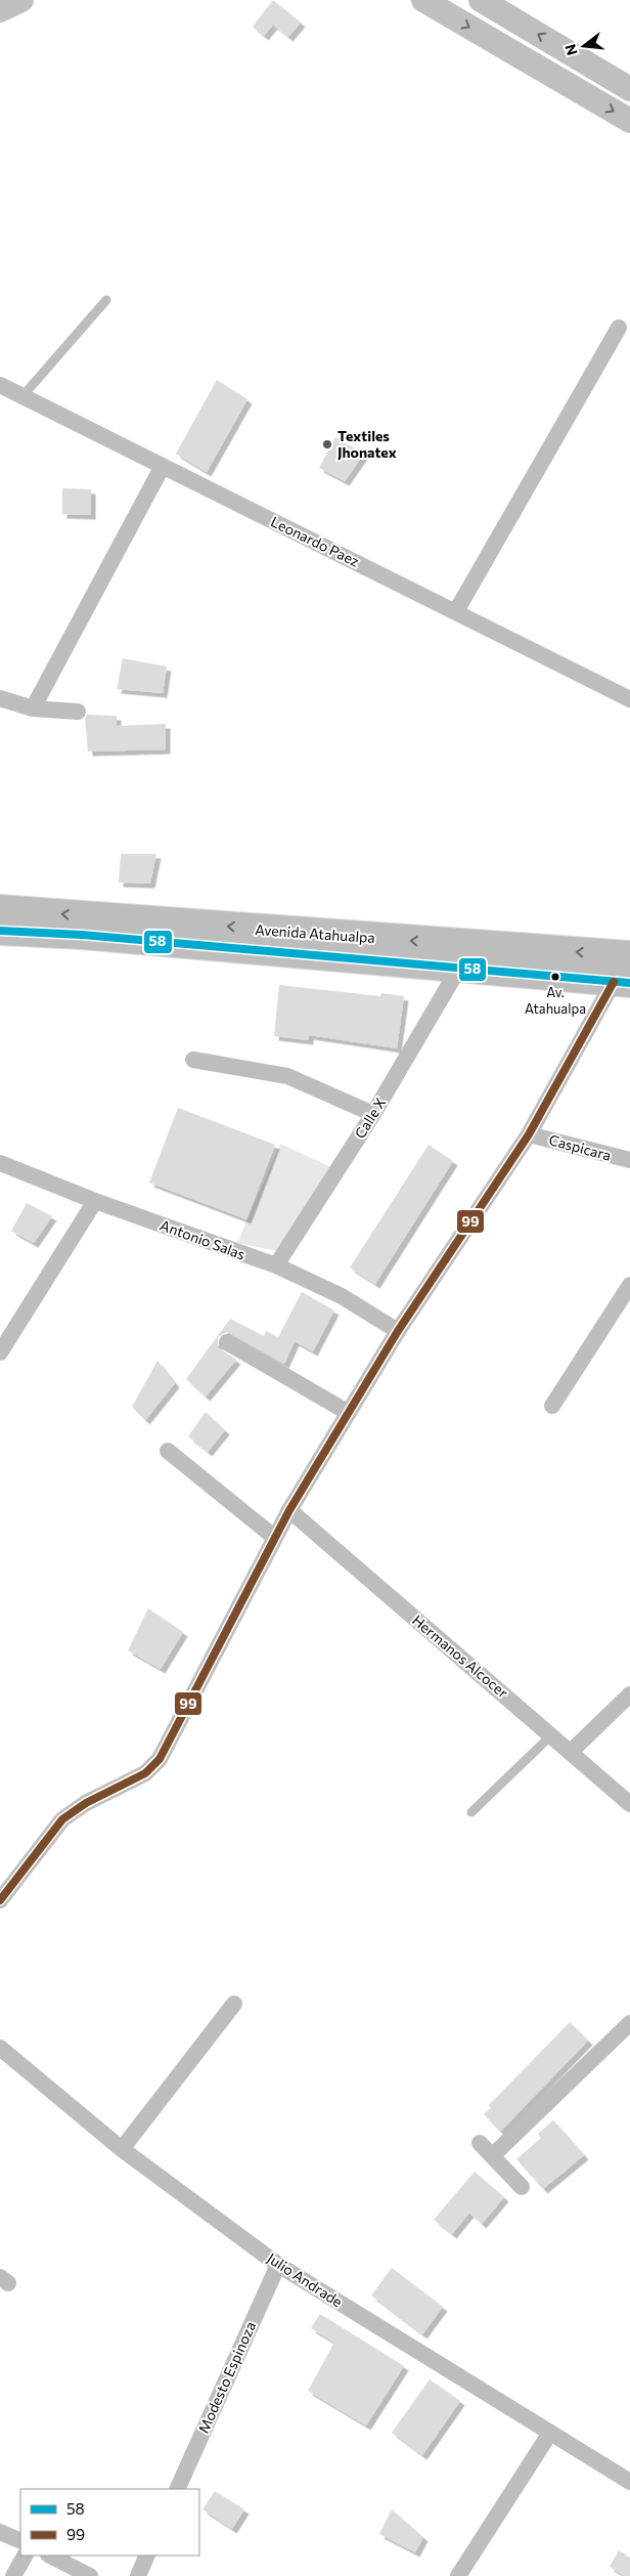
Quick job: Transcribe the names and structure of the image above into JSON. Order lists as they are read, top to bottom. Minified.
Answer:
{"streets":{"highway":["Avenida Atahualpa"],"street":["Leonardo Paez","Calle X","Caspicara","Antonio Salas","Hermanos Alcocer","Julio Andrade","Modesto Espinoza"]},"crossings":[["Avenida Atahualpa","Calle X"],["Calle X","Antonio Salas"],["Julio Andrade","Modesto Espinoza"]],"places":["Textiles Jhonatex","Av. Atahualpa"],"lines":["transit line 58","transit line 99"],"legend":["58","99"],"north":"left"}
